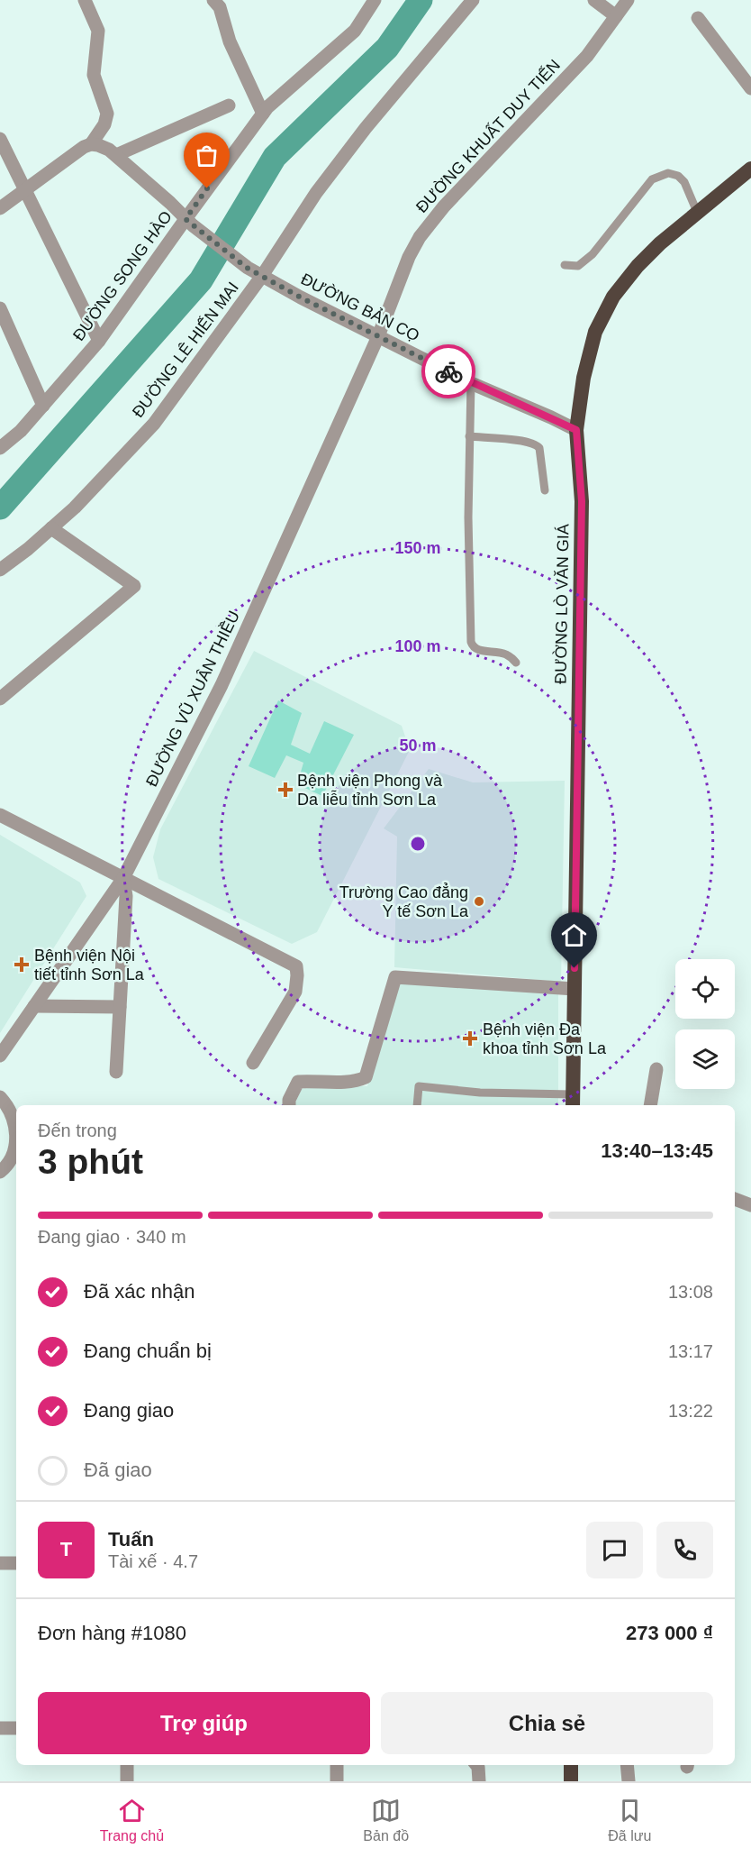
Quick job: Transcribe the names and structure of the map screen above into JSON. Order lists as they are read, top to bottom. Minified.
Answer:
{"streets":{"highway":["ĐƯỜNG LÒ VĂN GIÁ"],"street":["ĐƯỜNG KHUẤT DUY TIẾN","ĐƯỜNG SONG HÀO","ĐƯỜNG BẢN CỌ","ĐƯỜNG LÊ HIẾN MAI","ĐƯỜNG VŨ XUÂN THIỀU"]},"crossings":[["ĐƯỜNG KHUẤT DUY TIẾN","ĐƯỜNG BẢN CỌ"],["ĐƯỜNG KHUẤT DUY TIẾN","ĐƯỜNG VŨ XUÂN THIỀU"],["ĐƯỜNG SONG HÀO","ĐƯỜNG BẢN CỌ"],["ĐƯỜNG BẢN CỌ","ĐƯỜNG LÊ HIẾN MAI"],["ĐƯỜNG BẢN CỌ","ĐƯỜNG LÒ VĂN GIÁ"],["ĐƯỜNG BẢN CỌ","ĐƯỜNG VŨ XUÂN THIỀU"]],"places":{"health":["Bệnh viện Phong và Da liễu tỉnh Sơn La","Bệnh viện Nội tiết tỉnh Sơn La","Bệnh viện Đa khoa tỉnh Sơn La"],"other":["Trường Cao đẳng Y tế Sơn La"]},"page":{"heading":["3 phút","Đến trong","13:40–13:45"],"panel":["Tuấn","Tài xế · 4.7","Đơn hàng #1080","273 000 ₫"],"bar":"Đang giao · 340 m","list":[["Đã xác nhận","13:08"],["Đang chuẩn bị","13:17"],["Đang giao","13:22"],"Đã giao"],"round":"T","buttons":["Trợ giúp","Chia sẻ"],"tabs":["Trang chủ","Bản đồ","Đã lưu"]},"rings":["150 m","100 m","50 m"]}
